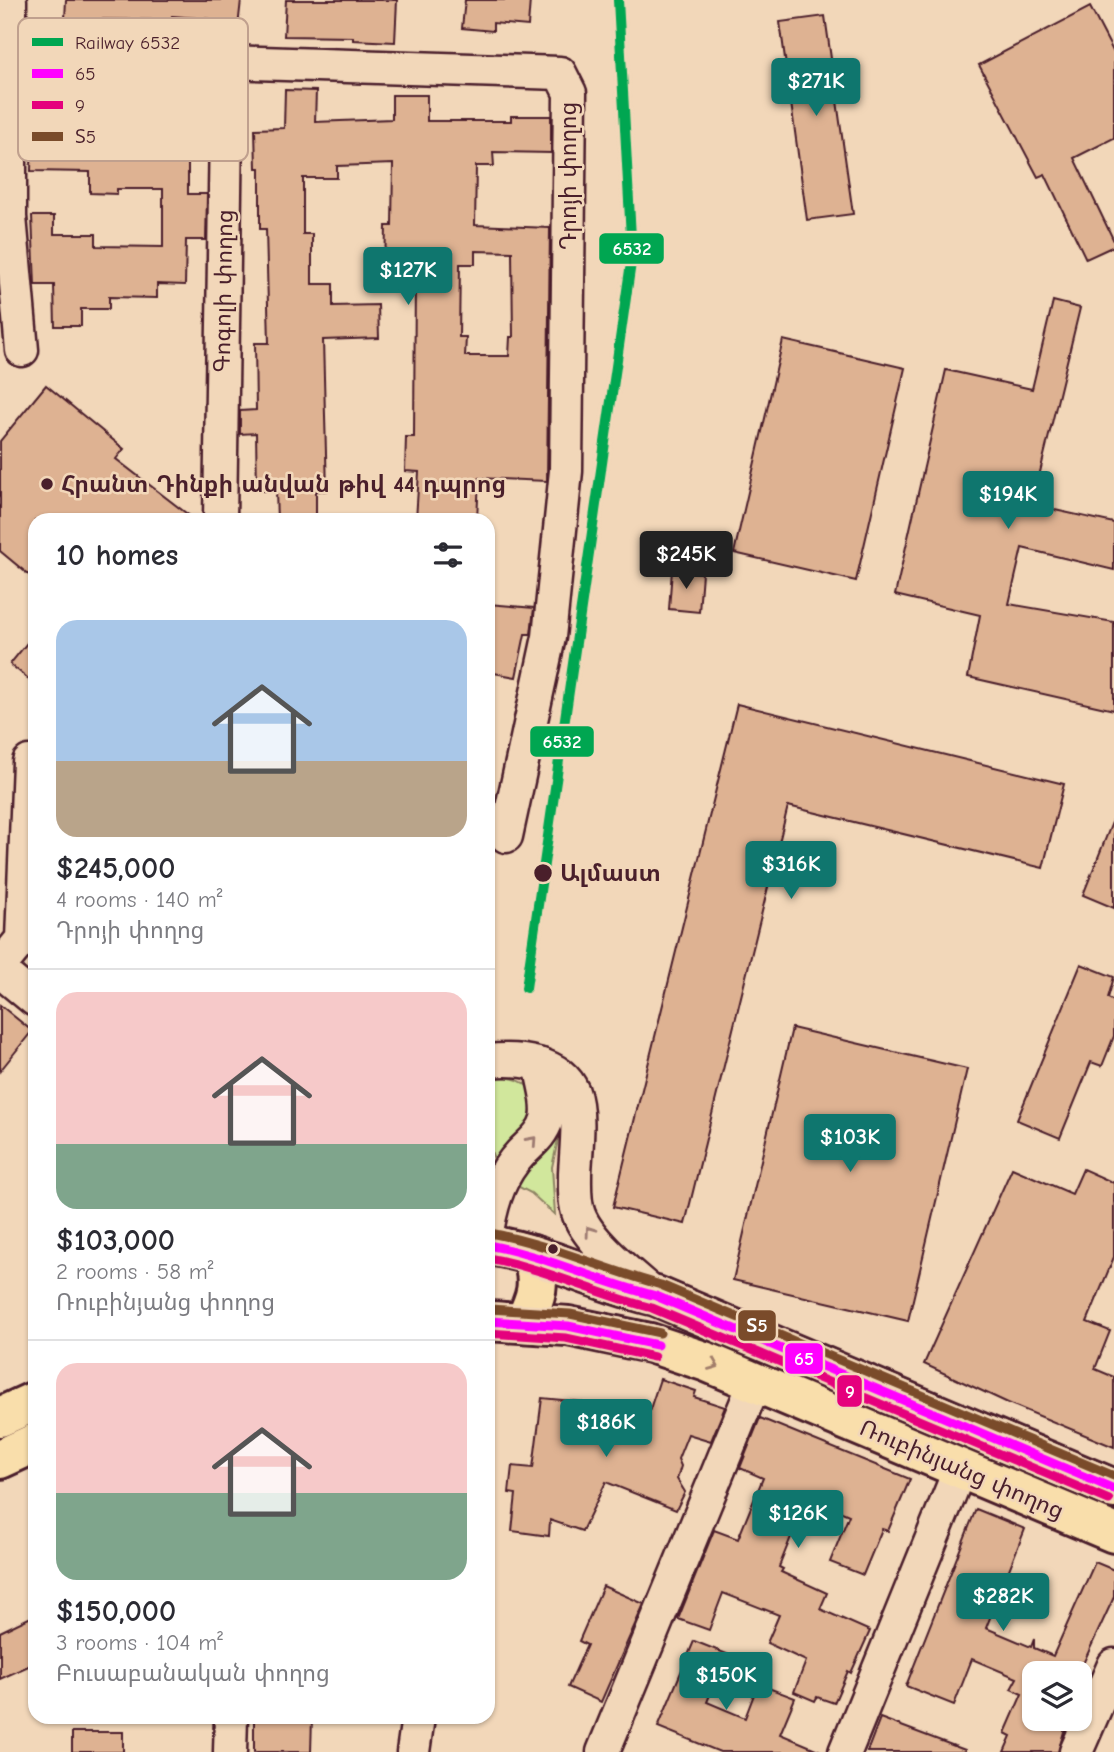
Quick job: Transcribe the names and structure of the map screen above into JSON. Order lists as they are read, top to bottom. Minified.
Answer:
{"streets":{"main road":["Ռուբինյանց փողոց"],"street":["Դրոյի փողոց","Գոգոլի փողոց"]},"places":["Հրանտ Դինքի անվան թիվ 44 դպրոց","Ալմաստ"],"lines":["rail line 6532","transit line Տ5","transit line 65","transit line 9"],"legend":["Railway 6532","65","9","Տ5"],"page":{"price":["$271K","$127K","$194K","$245K","$316K","$103K","$186K","$126K","$282K","$150K"],"heading":"10 homes","list":[{"name":"$245,000","note":"4 rooms · 140 m² · Դրոյի փողոց"},{"name":"$103,000","note":"2 rooms · 58 m² · Ռուբինյանց փողոց"},{"name":"$150,000","note":"3 rooms · 104 m² · Բուսաբանական փողոց"}]}}
